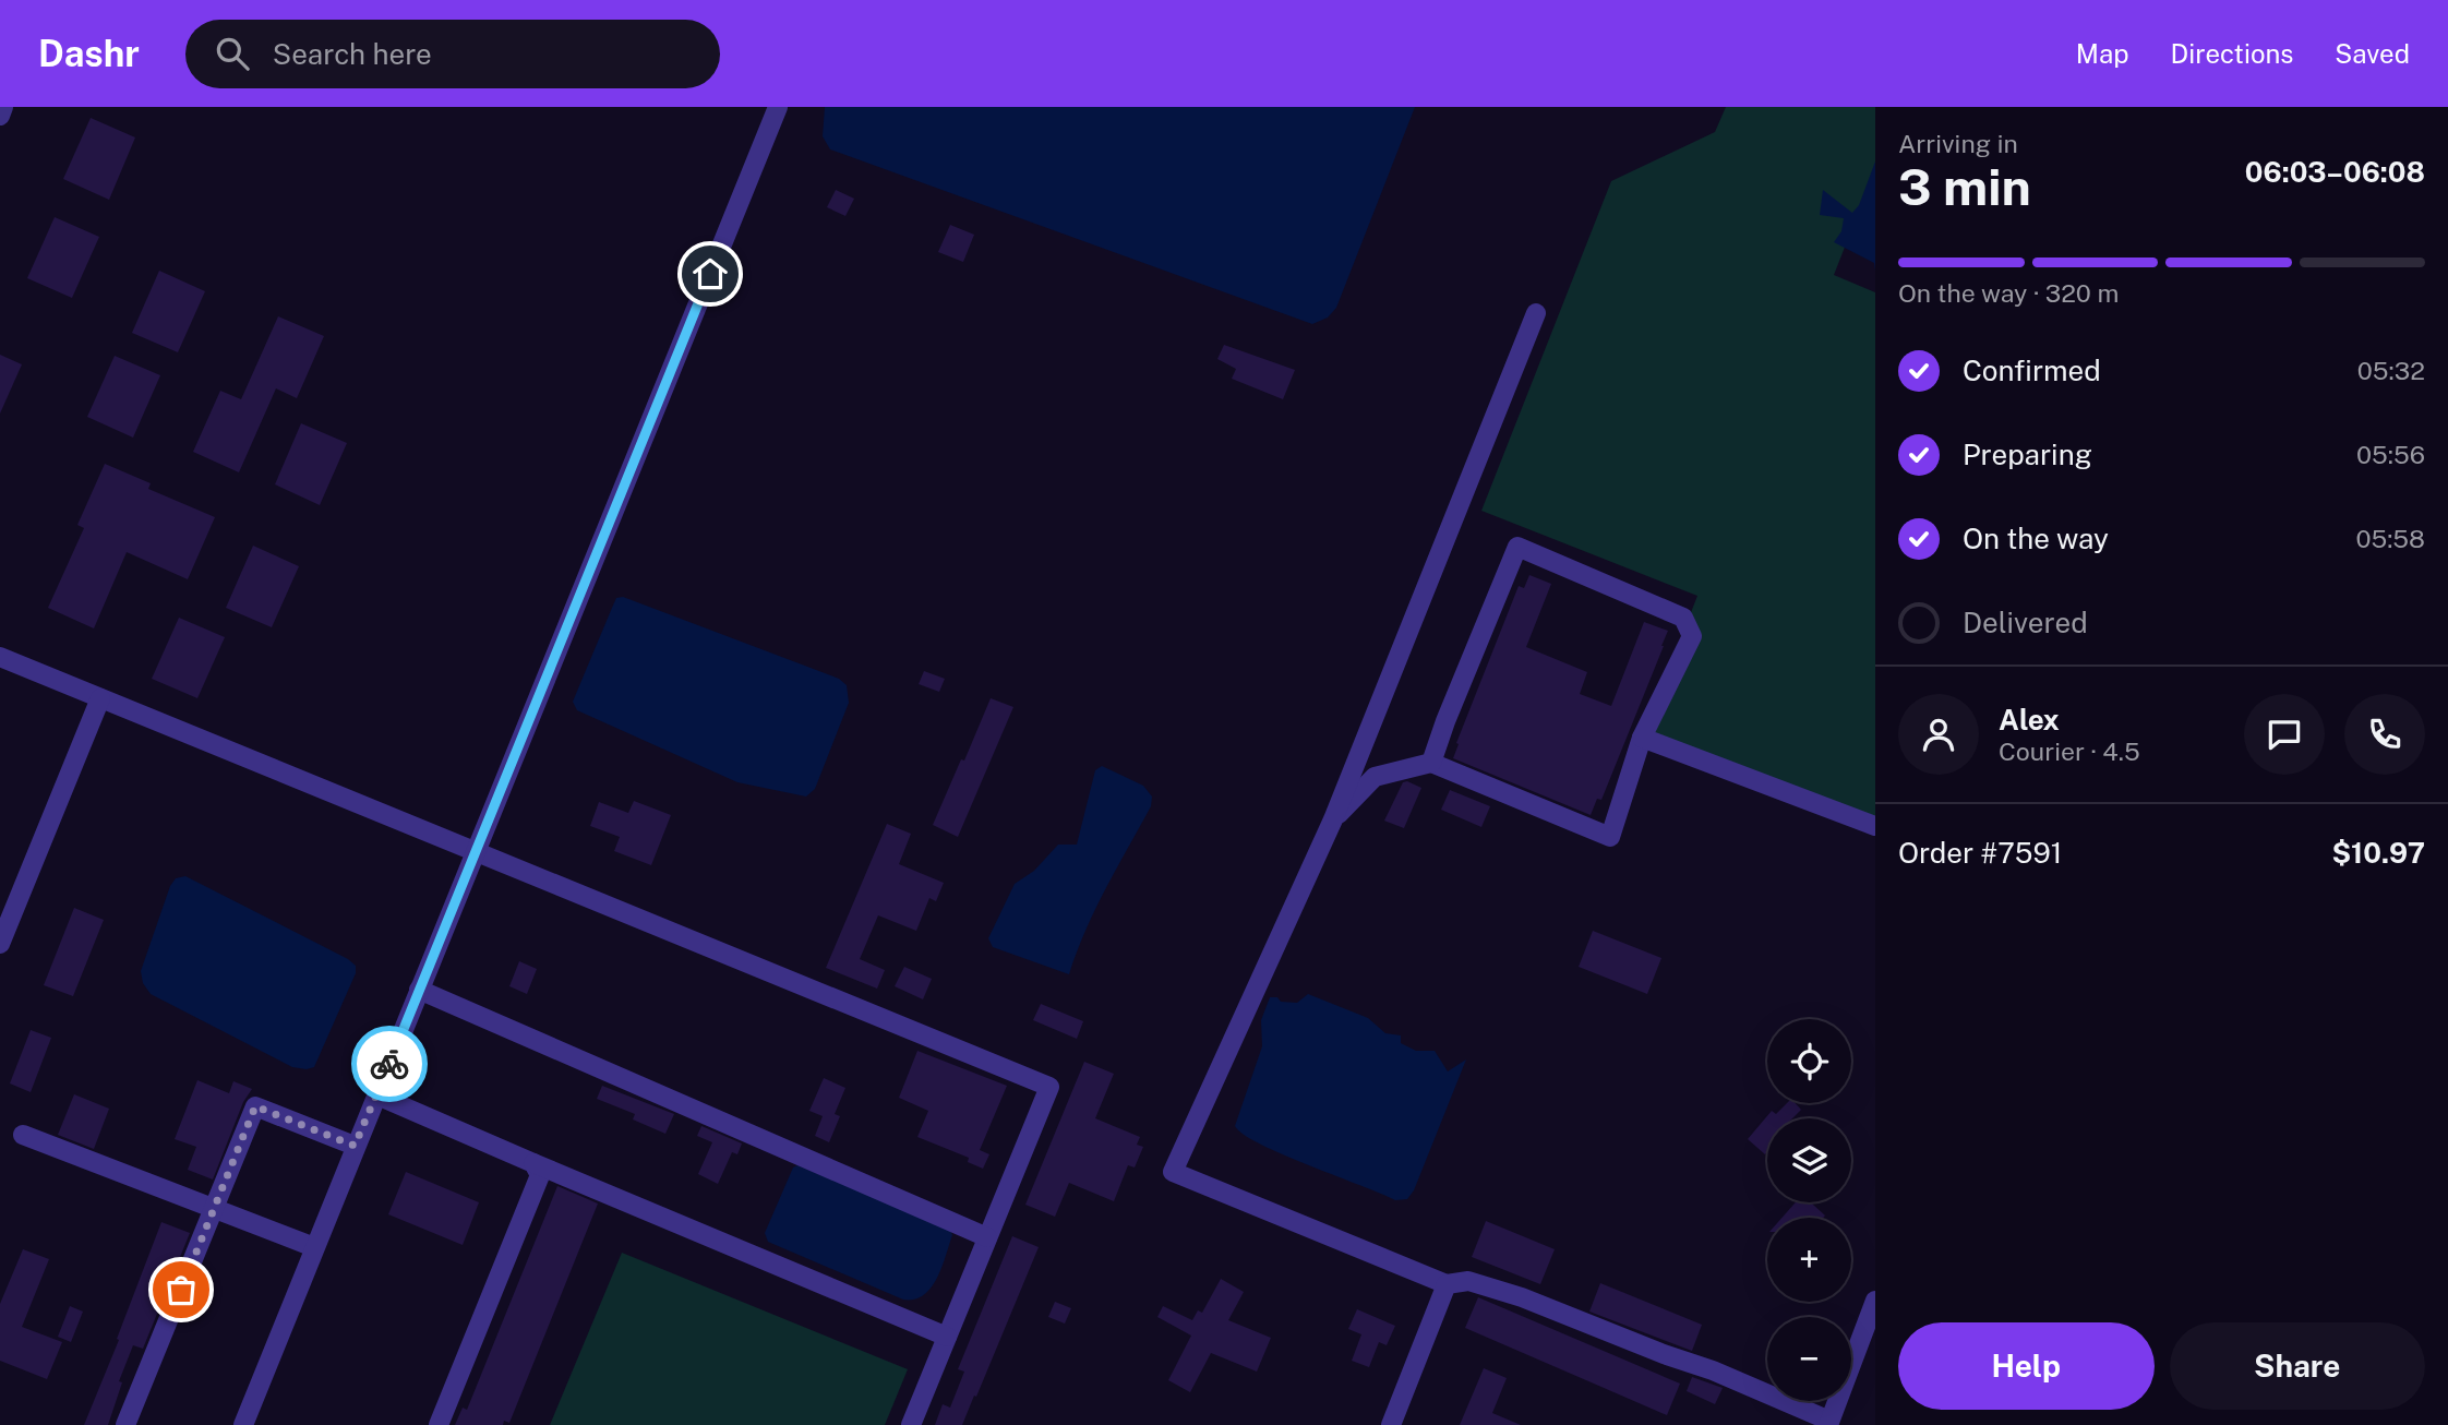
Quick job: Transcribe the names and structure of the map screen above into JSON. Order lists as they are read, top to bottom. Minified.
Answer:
{"page":{"header":"Dashr","search":"Search here","nav":["Map","Directions","Saved"],"heading":["3 min","Arriving in","06:03–06:08"],"panel":["Alex","Courier · 4.5","Order #7591","$10.97"],"bar":"On the way · 320 m","list":[["Confirmed","05:32"],["Preparing","05:56"],["On the way","05:58"],"Delivered"],"map_buttons":["+","−"],"buttons":["Help","Share"]}}
